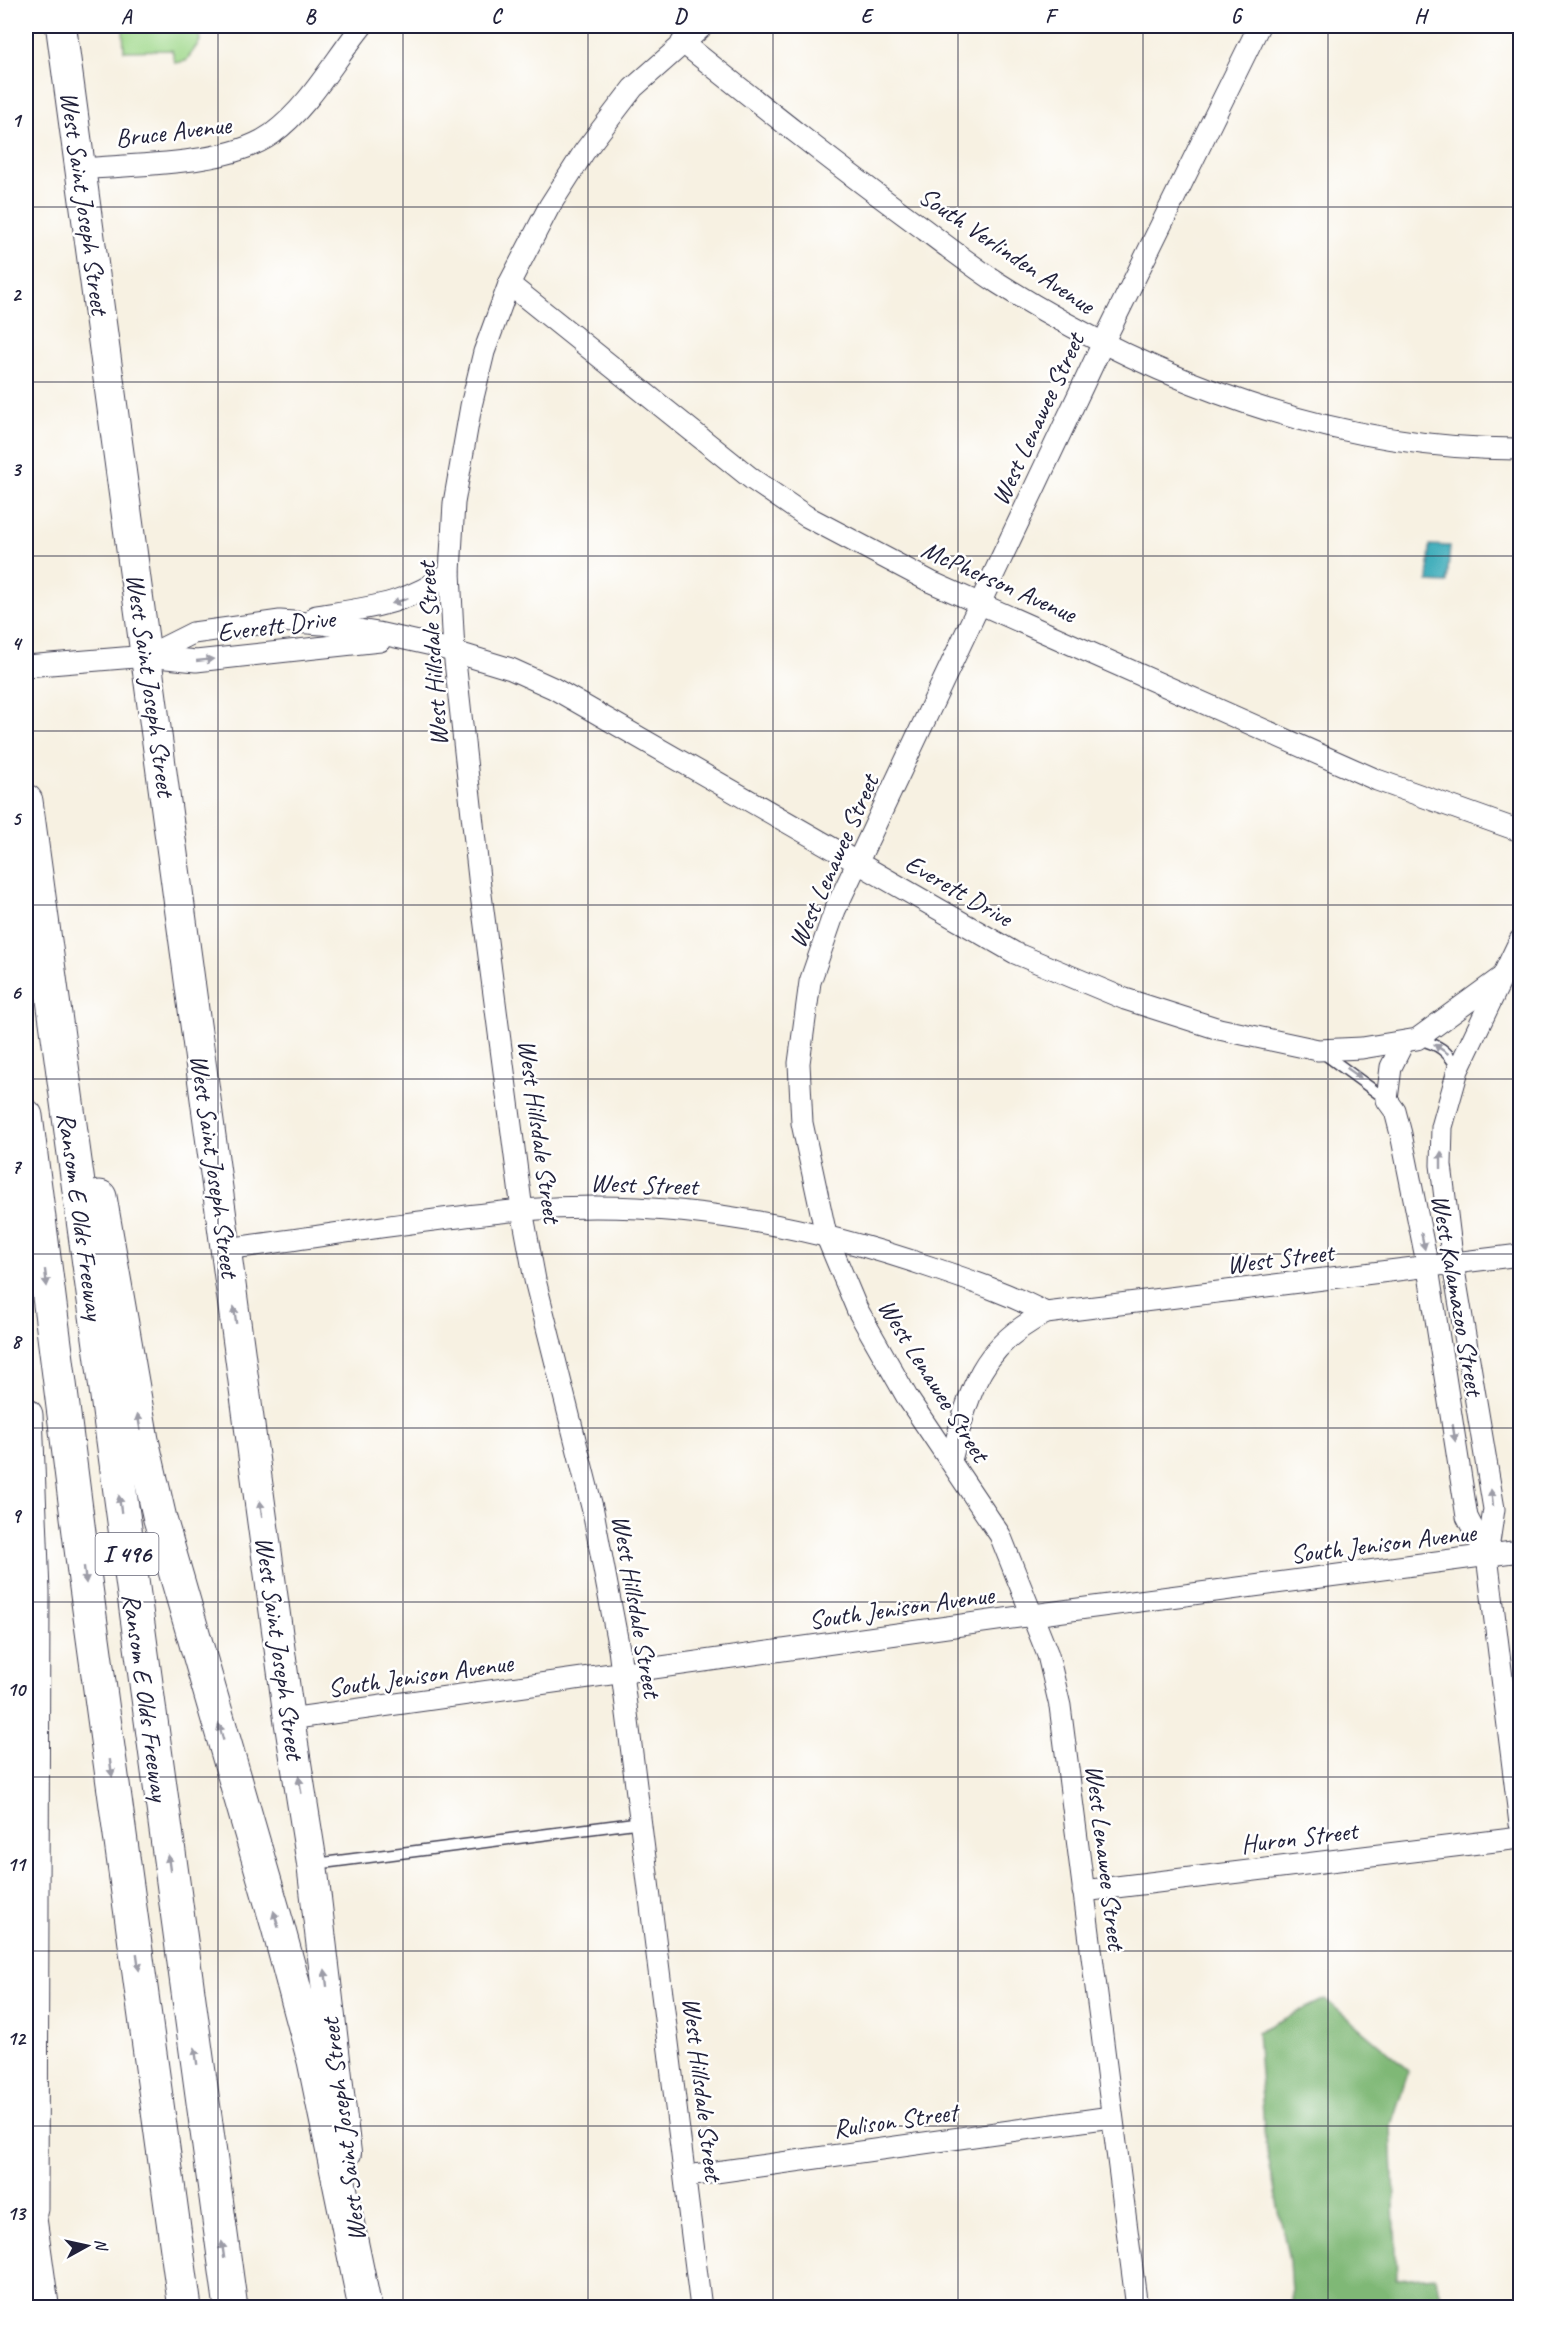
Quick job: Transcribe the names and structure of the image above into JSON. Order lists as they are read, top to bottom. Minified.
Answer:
{"streets":{"highway":["Ransom E Olds Freeway","I 496"],"main road":["West Saint Joseph Street"],"street":["Bruce Avenue","South Verlinden Avenue","West Lenawee Street","McPherson Avenue","Everett Drive","West Hillsdale Street","West Street","West Kalamazoo Street","South Jenison Avenue","Huron Street","Rulison Street"]},"crossings":[["Bruce Avenue","West Saint Joseph Street"],["West Saint Joseph Street","Everett Drive"],["West Saint Joseph Street","West Street"],["West Saint Joseph Street","South Jenison Avenue"],["South Verlinden Avenue","West Lenawee Street"],["South Verlinden Avenue","West Hillsdale Street"],["West Lenawee Street","McPherson Avenue"],["West Lenawee Street","Everett Drive"],["West Lenawee Street","West Street"],["West Lenawee Street","South Jenison Avenue"],["West Lenawee Street","Huron Street"],["West Lenawee Street","Rulison Street"],["McPherson Avenue","West Hillsdale Street"],["Everett Drive","West Hillsdale Street"],["Everett Drive","West Kalamazoo Street"],["West Hillsdale Street","West Street"],["West Hillsdale Street","South Jenison Avenue"],["West Hillsdale Street","Rulison Street"],["West Street","West Kalamazoo Street"],["West Kalamazoo Street","South Jenison Avenue"]],"one_way":["West Saint Joseph Street"],"north":"right","grid":{"columns":["A","B","C","D","E","F","G","H"],"rows":["1","2","3","4","5","6","7","8","9","10","11","12","13"]}}
